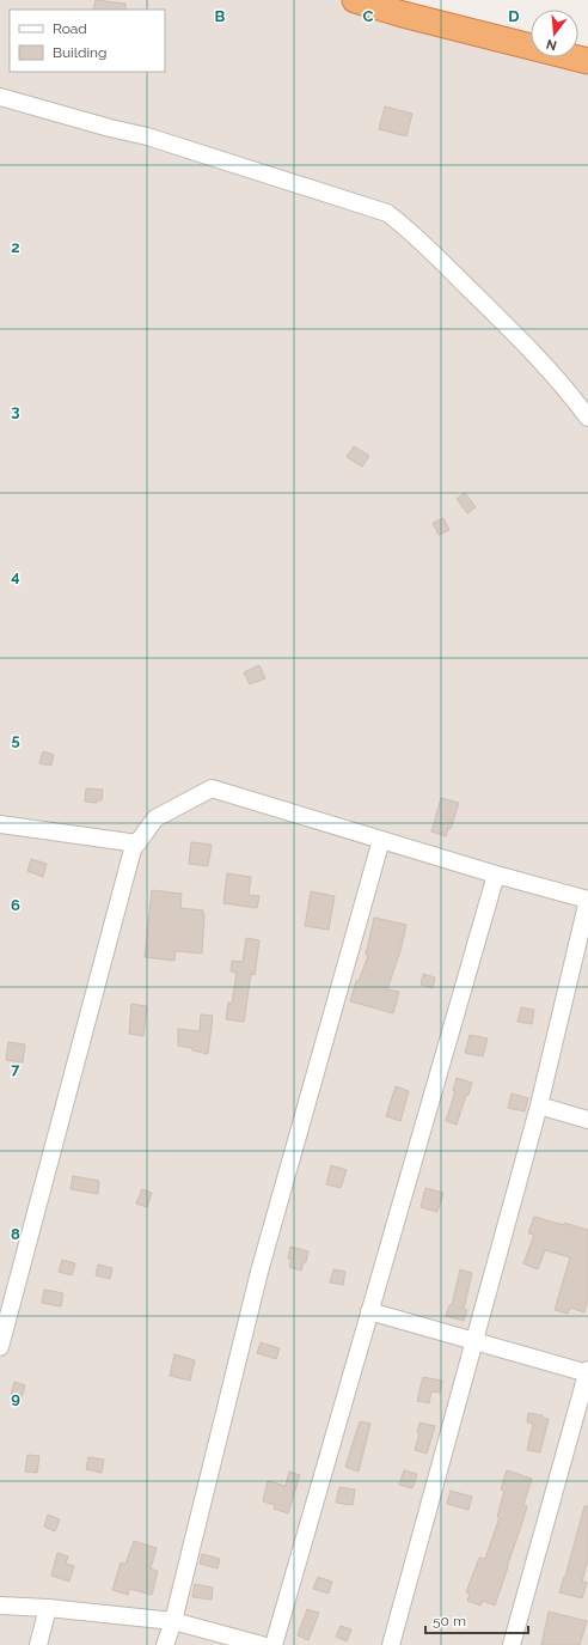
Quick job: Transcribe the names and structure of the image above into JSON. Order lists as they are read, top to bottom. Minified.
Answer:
{"legend":["Road","Building"],"scale_bar":"50 m","north":"bottom","grid":{"columns":["B","C","D"],"rows":["2","3","4","5","6","7","8","9"]}}
